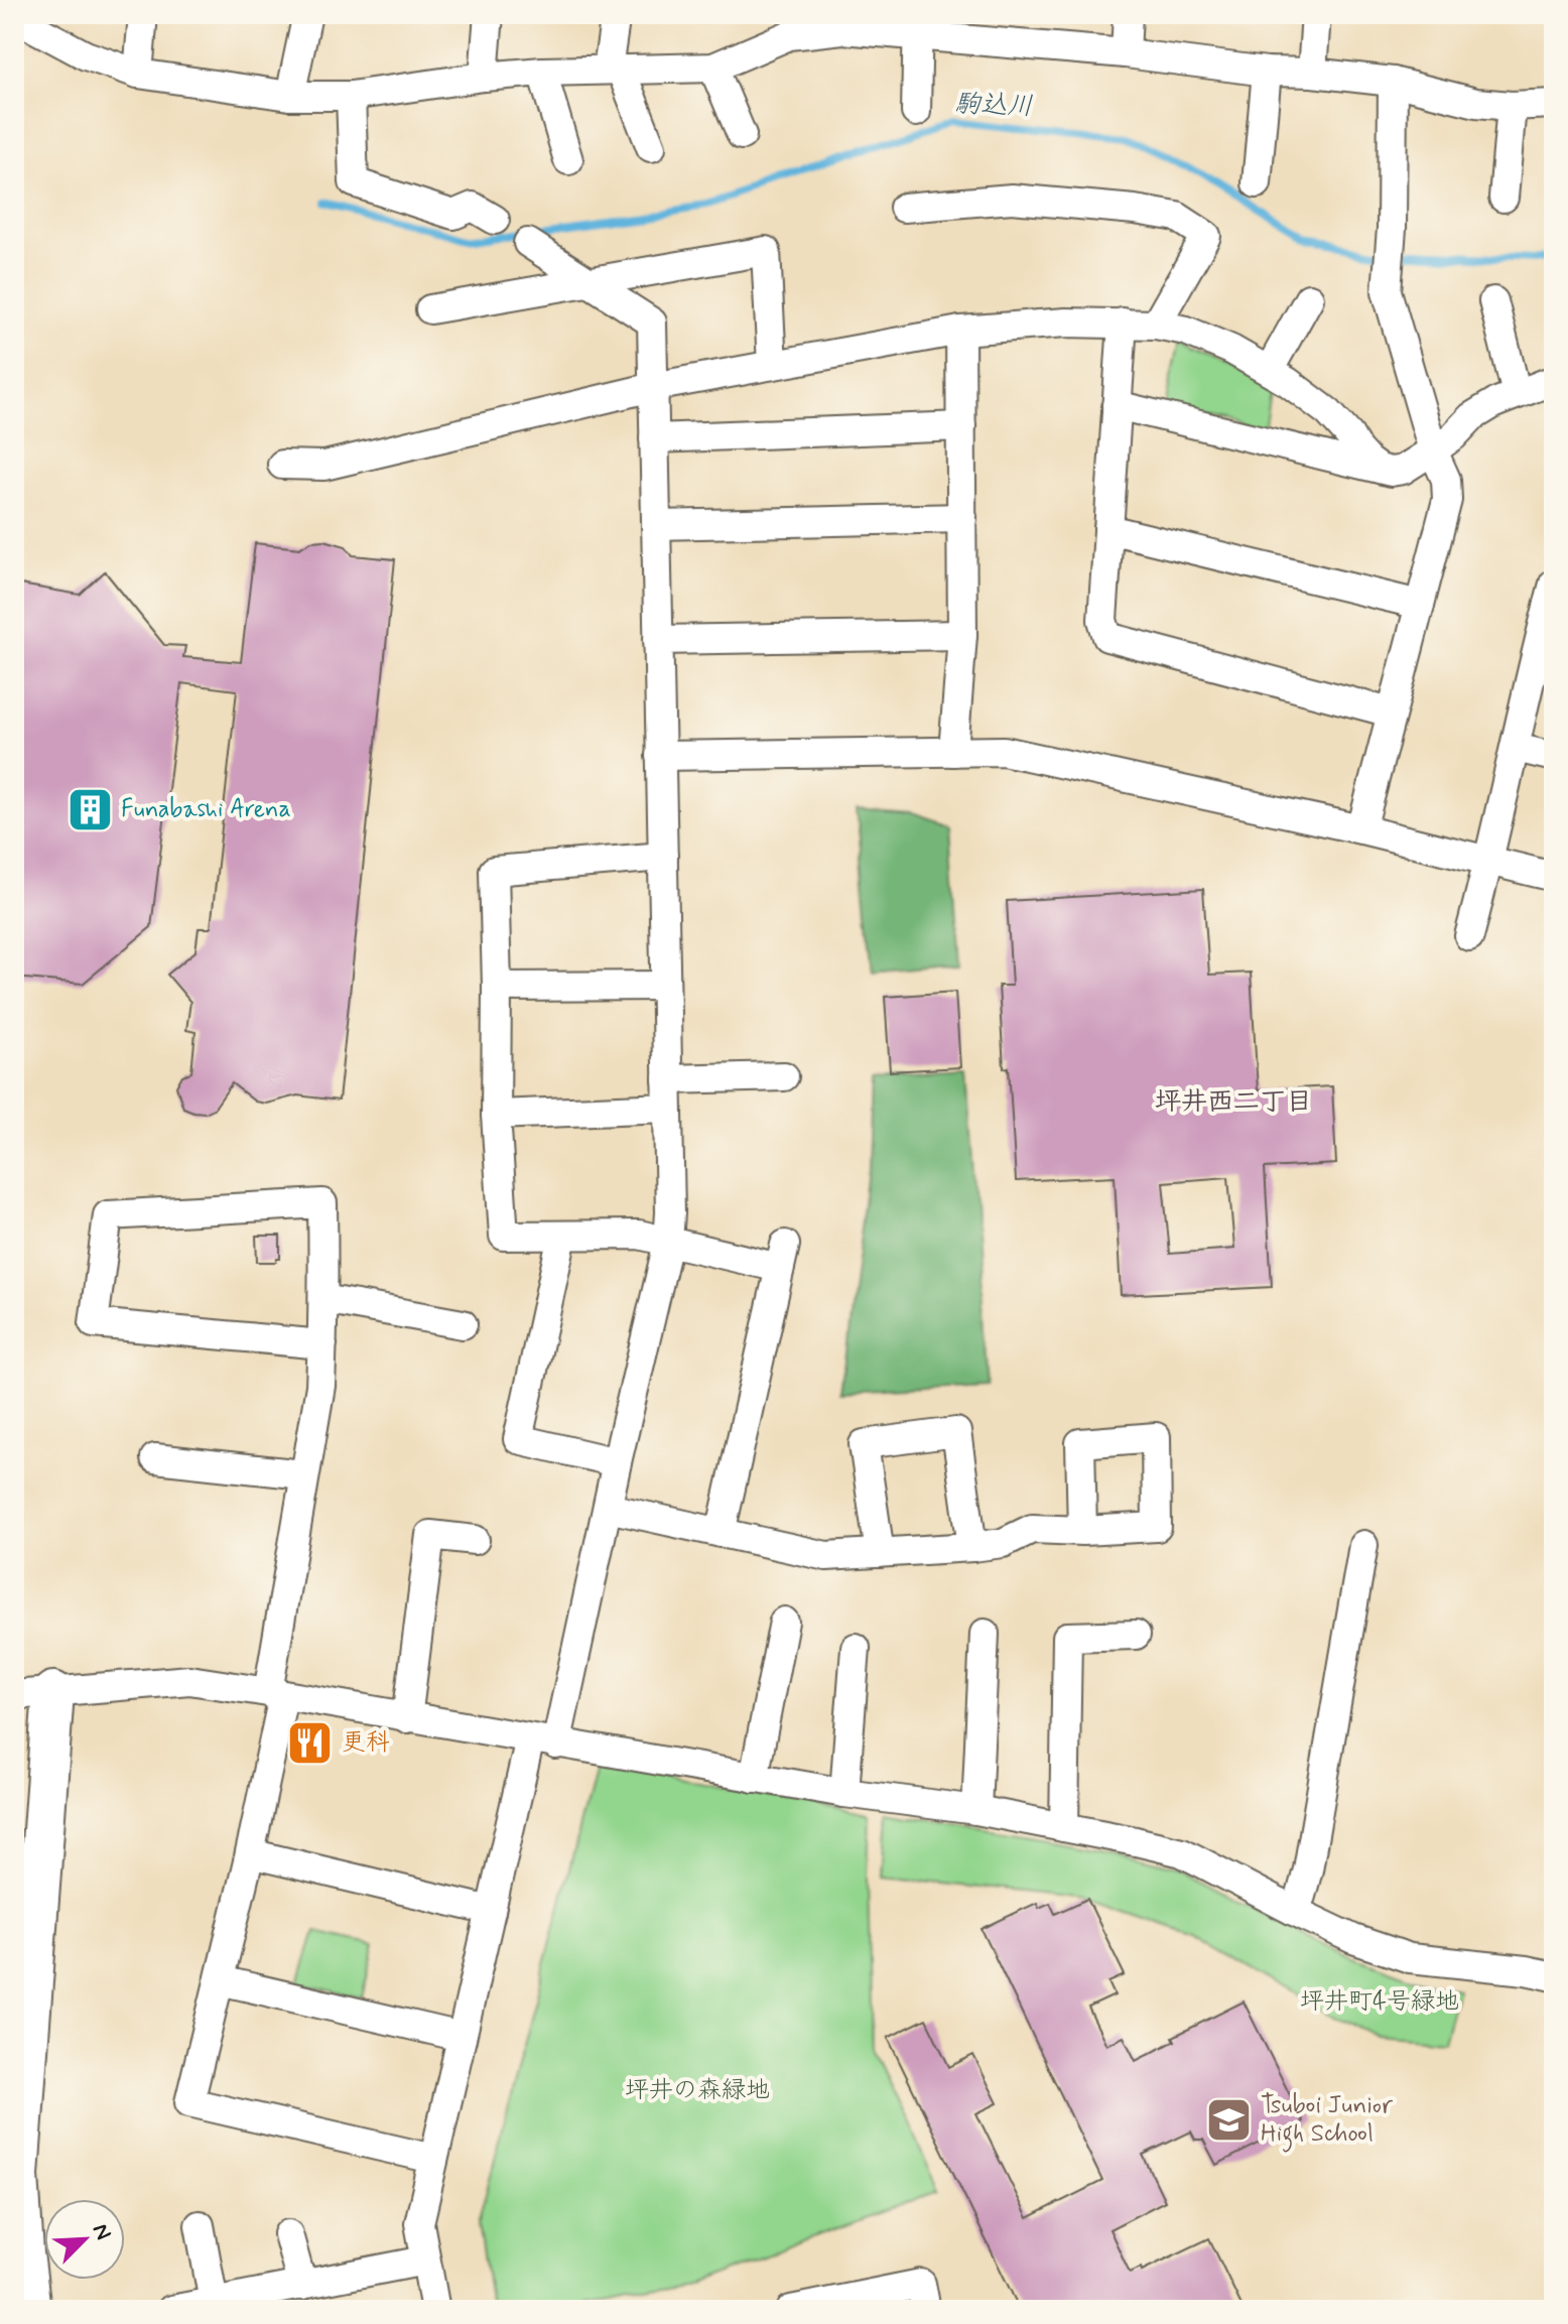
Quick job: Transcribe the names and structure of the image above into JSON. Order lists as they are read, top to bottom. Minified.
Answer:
{"districts":["坪井西二丁目"],"water":["駒込川"],"parks":["坪井町4号緑地","坪井の森緑地"],"places":{"building":["Funabashi Arena"],"restaurant":["更科"],"school or university":["Tsuboi Junior High School"]},"north":"top right"}
